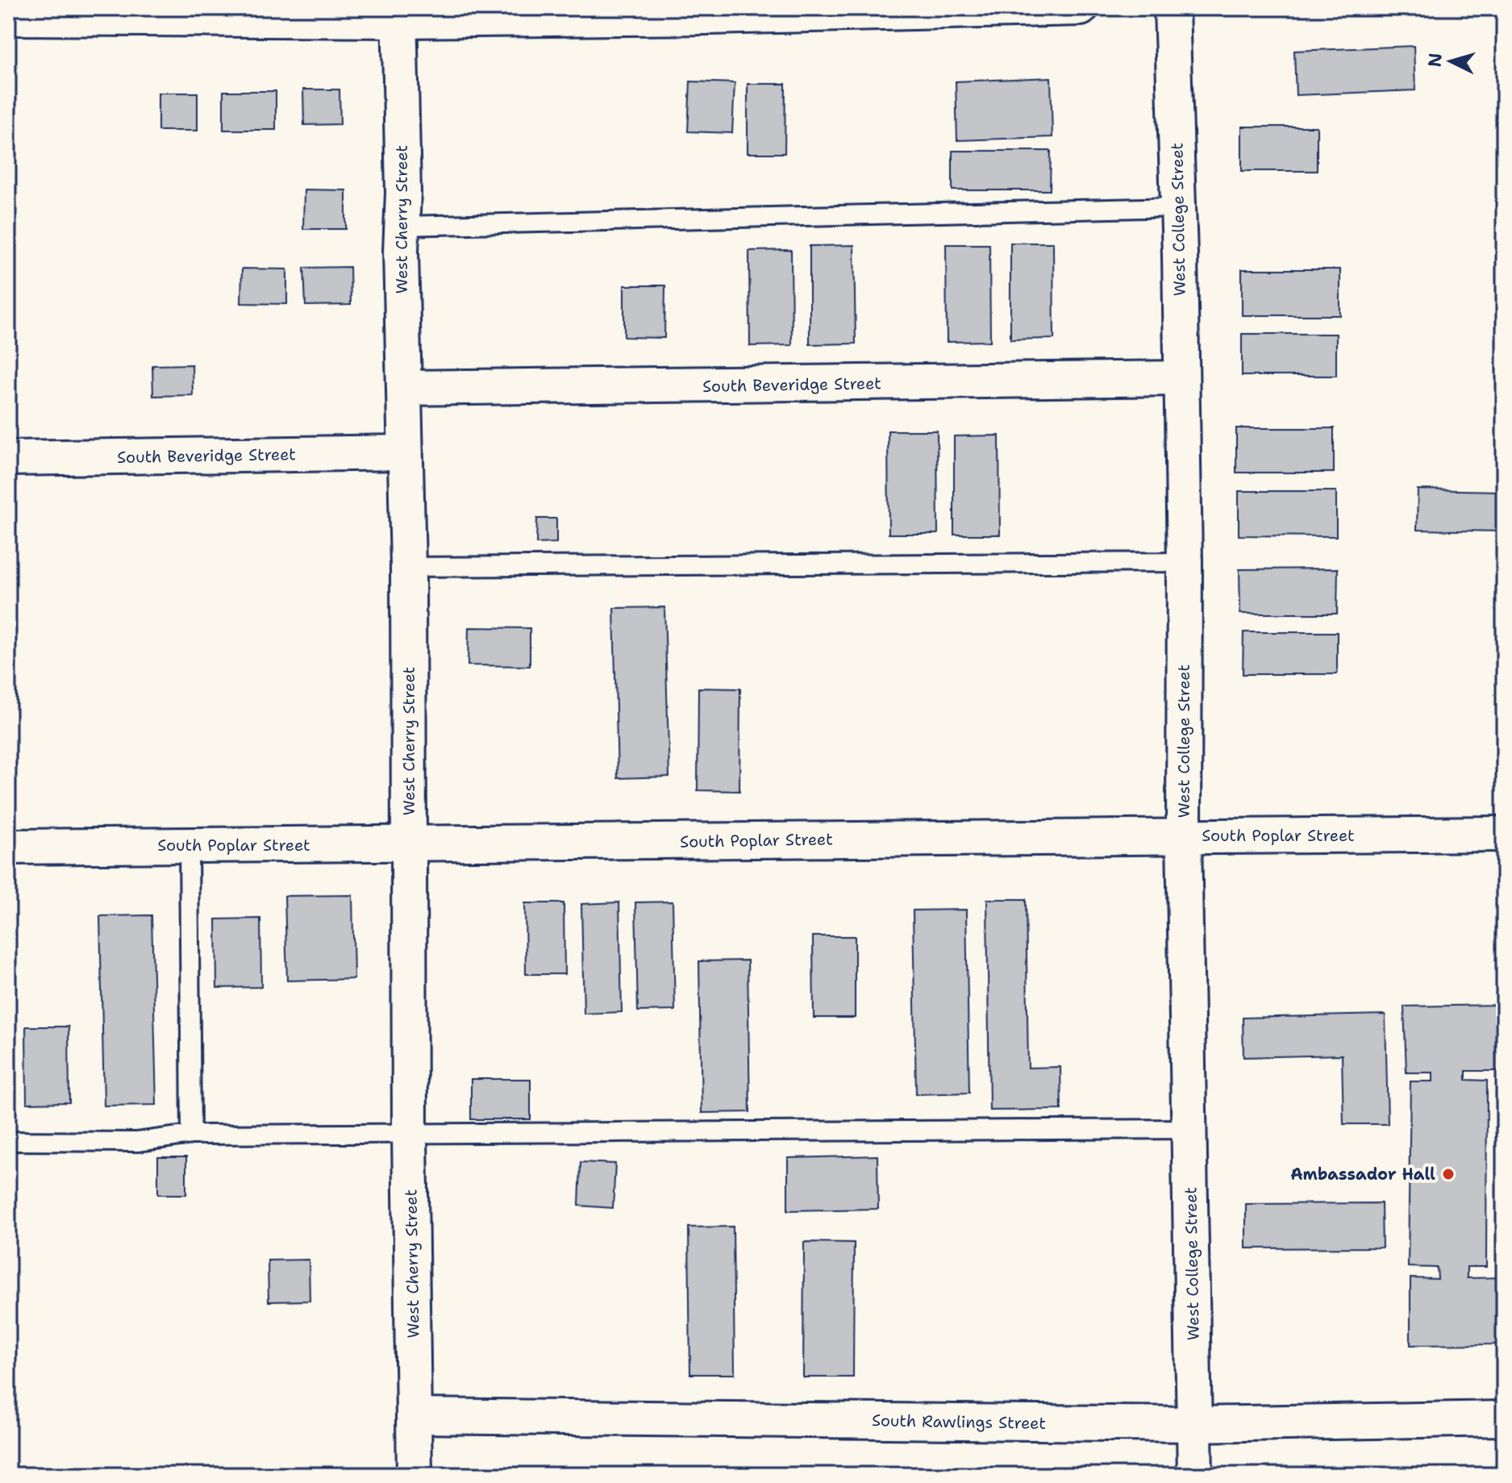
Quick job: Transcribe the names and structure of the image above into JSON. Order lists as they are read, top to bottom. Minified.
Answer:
{"streets":{"street":["West Cherry Street","West College Street","South Beveridge Street","South Poplar Street","South Rawlings Street"]},"crossings":[["West Cherry Street","South Beveridge Street"],["West Cherry Street","South Poplar Street"],["West Cherry Street","South Rawlings Street"],["West College Street","South Beveridge Street"],["West College Street","South Poplar Street"],["West College Street","South Rawlings Street"]],"places":["Ambassador Hall"],"north":"left"}
